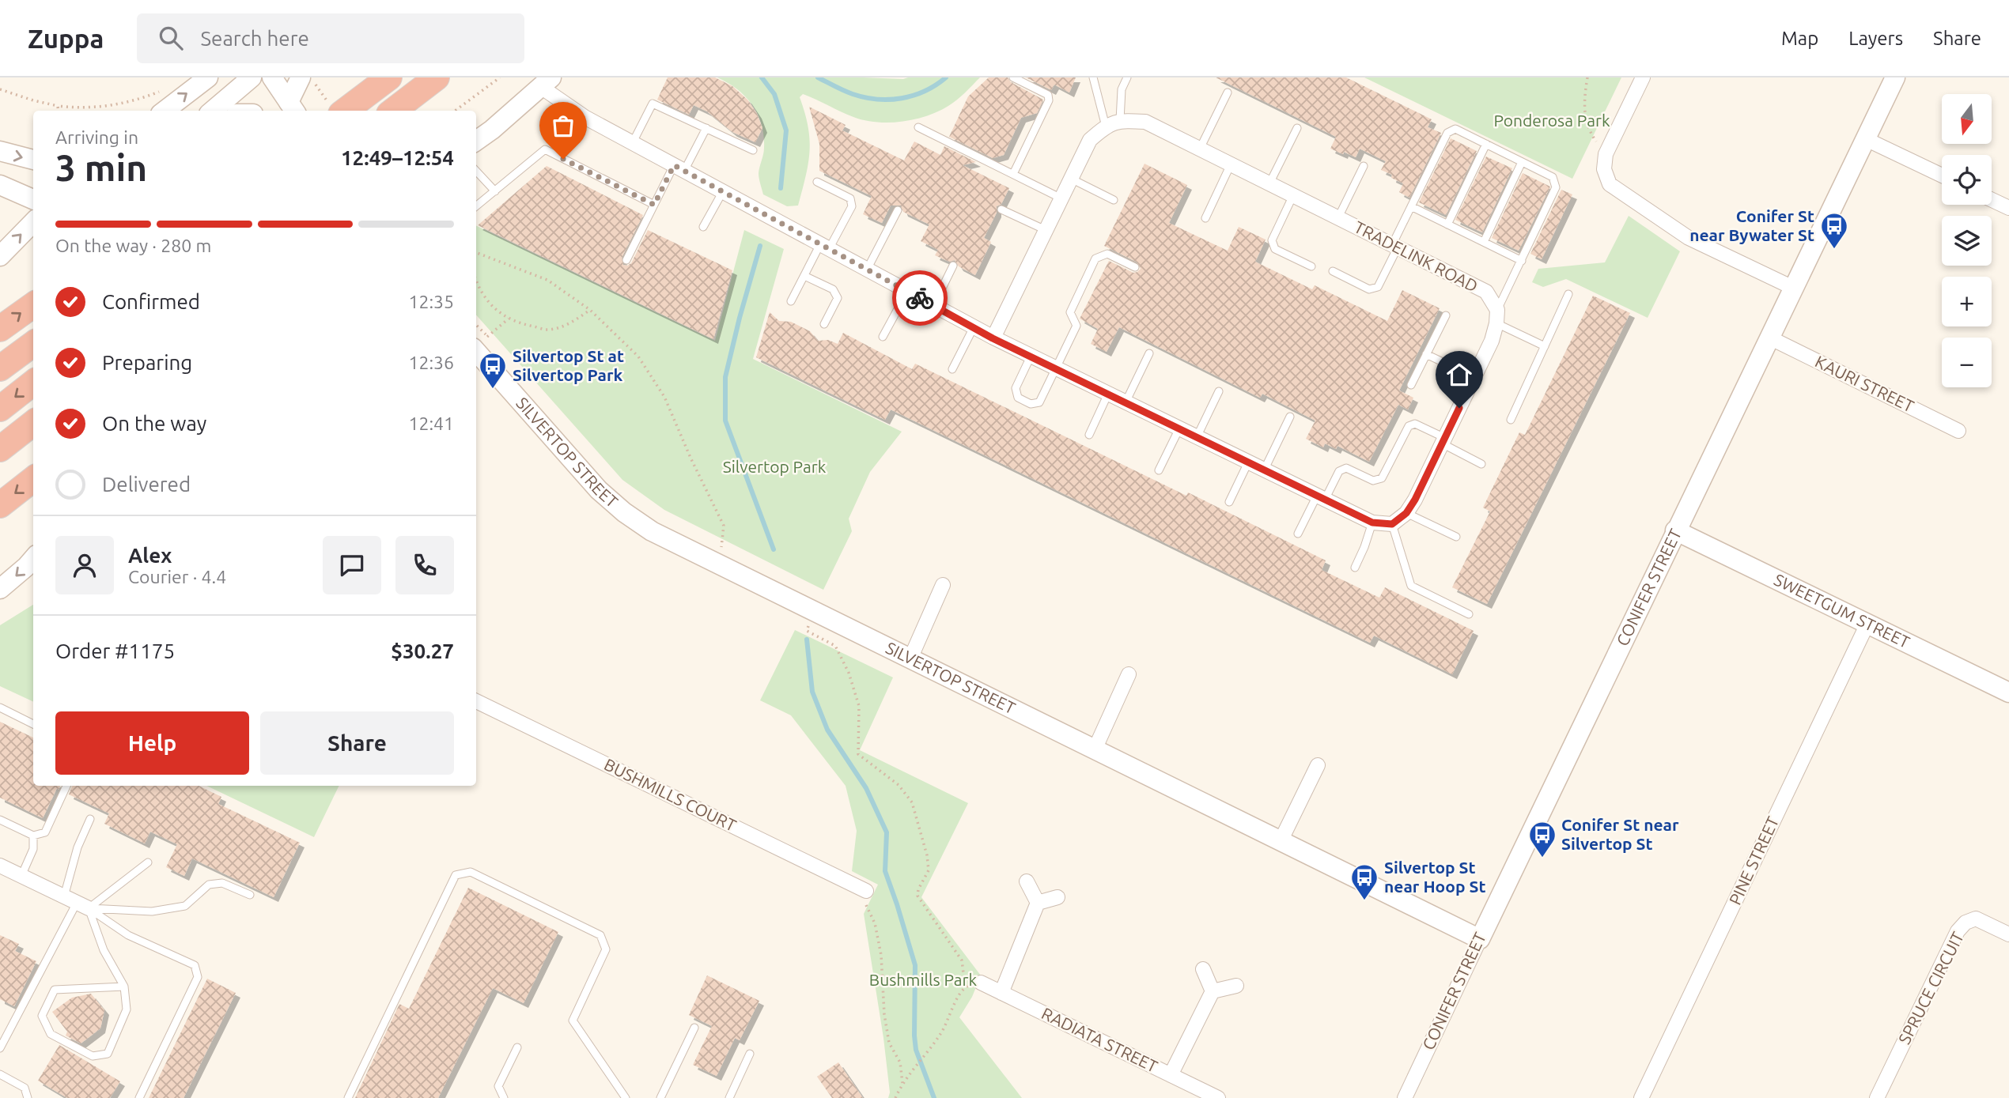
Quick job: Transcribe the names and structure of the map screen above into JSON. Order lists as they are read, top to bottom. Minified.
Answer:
{"streets":{"street":["TRADELINK ROAD","KAURI STREET","SILVERTOP STREET","CONIFER STREET","SWEETGUM STREET","BUSHMILLS COURT","PINE STREET","SPRUCE CIRCUIT","RADIATA STREET"]},"crossings":[["KAURI STREET","CONIFER STREET"],["SILVERTOP STREET","CONIFER STREET"],["CONIFER STREET","SWEETGUM STREET"],["SWEETGUM STREET","PINE STREET"]],"parks":["Ponderosa Park","Silvertop Park","Bushmills Park"],"places":{"bus stop":["Conifer St near Bywater St","Silvertop St at Silvertop Park","Conifer St near Silvertop St","Silvertop St near Hoop St"]},"north":"bottom","page":{"header":"Zuppa","search":"Search here","nav":["Map","Layers","Share"],"map_buttons":["+","−"],"heading":["3 min","Arriving in","12:49–12:54"],"panel":["Alex","Courier · 4.4","Order #1175","$30.27"],"bar":"On the way · 280 m","list":[["Confirmed","12:35"],["Preparing","12:36"],["On the way","12:41"],"Delivered"],"buttons":["Help","Share"]}}
